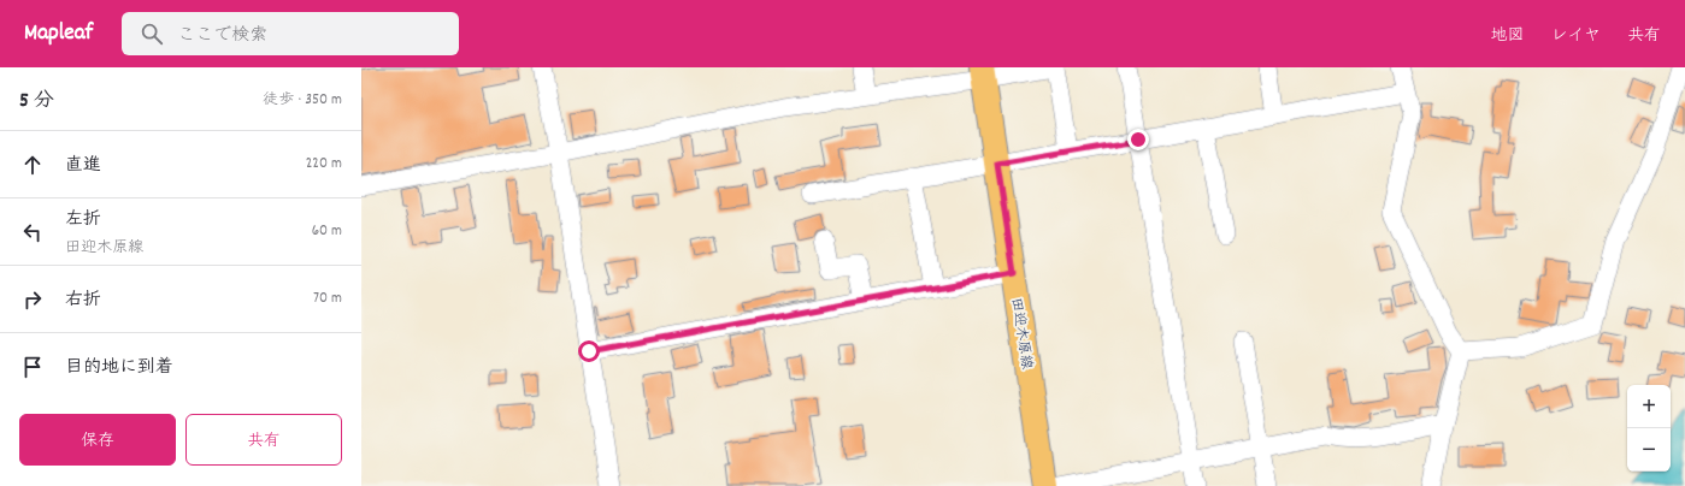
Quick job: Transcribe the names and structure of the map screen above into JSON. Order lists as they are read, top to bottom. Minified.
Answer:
{"streets":{"main road":["田迎木原線"]},"page":{"header":"Mapleaf","search":"ここで検索","nav":["地図","レイヤ","共有"],"heading":["5 分","徒歩 · 350 m"],"list":[["直進","220 m"],["左折","田迎木原線","60 m"],["右折","70 m"],"目的地に到着"],"map_buttons":["+","−"],"buttons":["保存","共有"]}}
